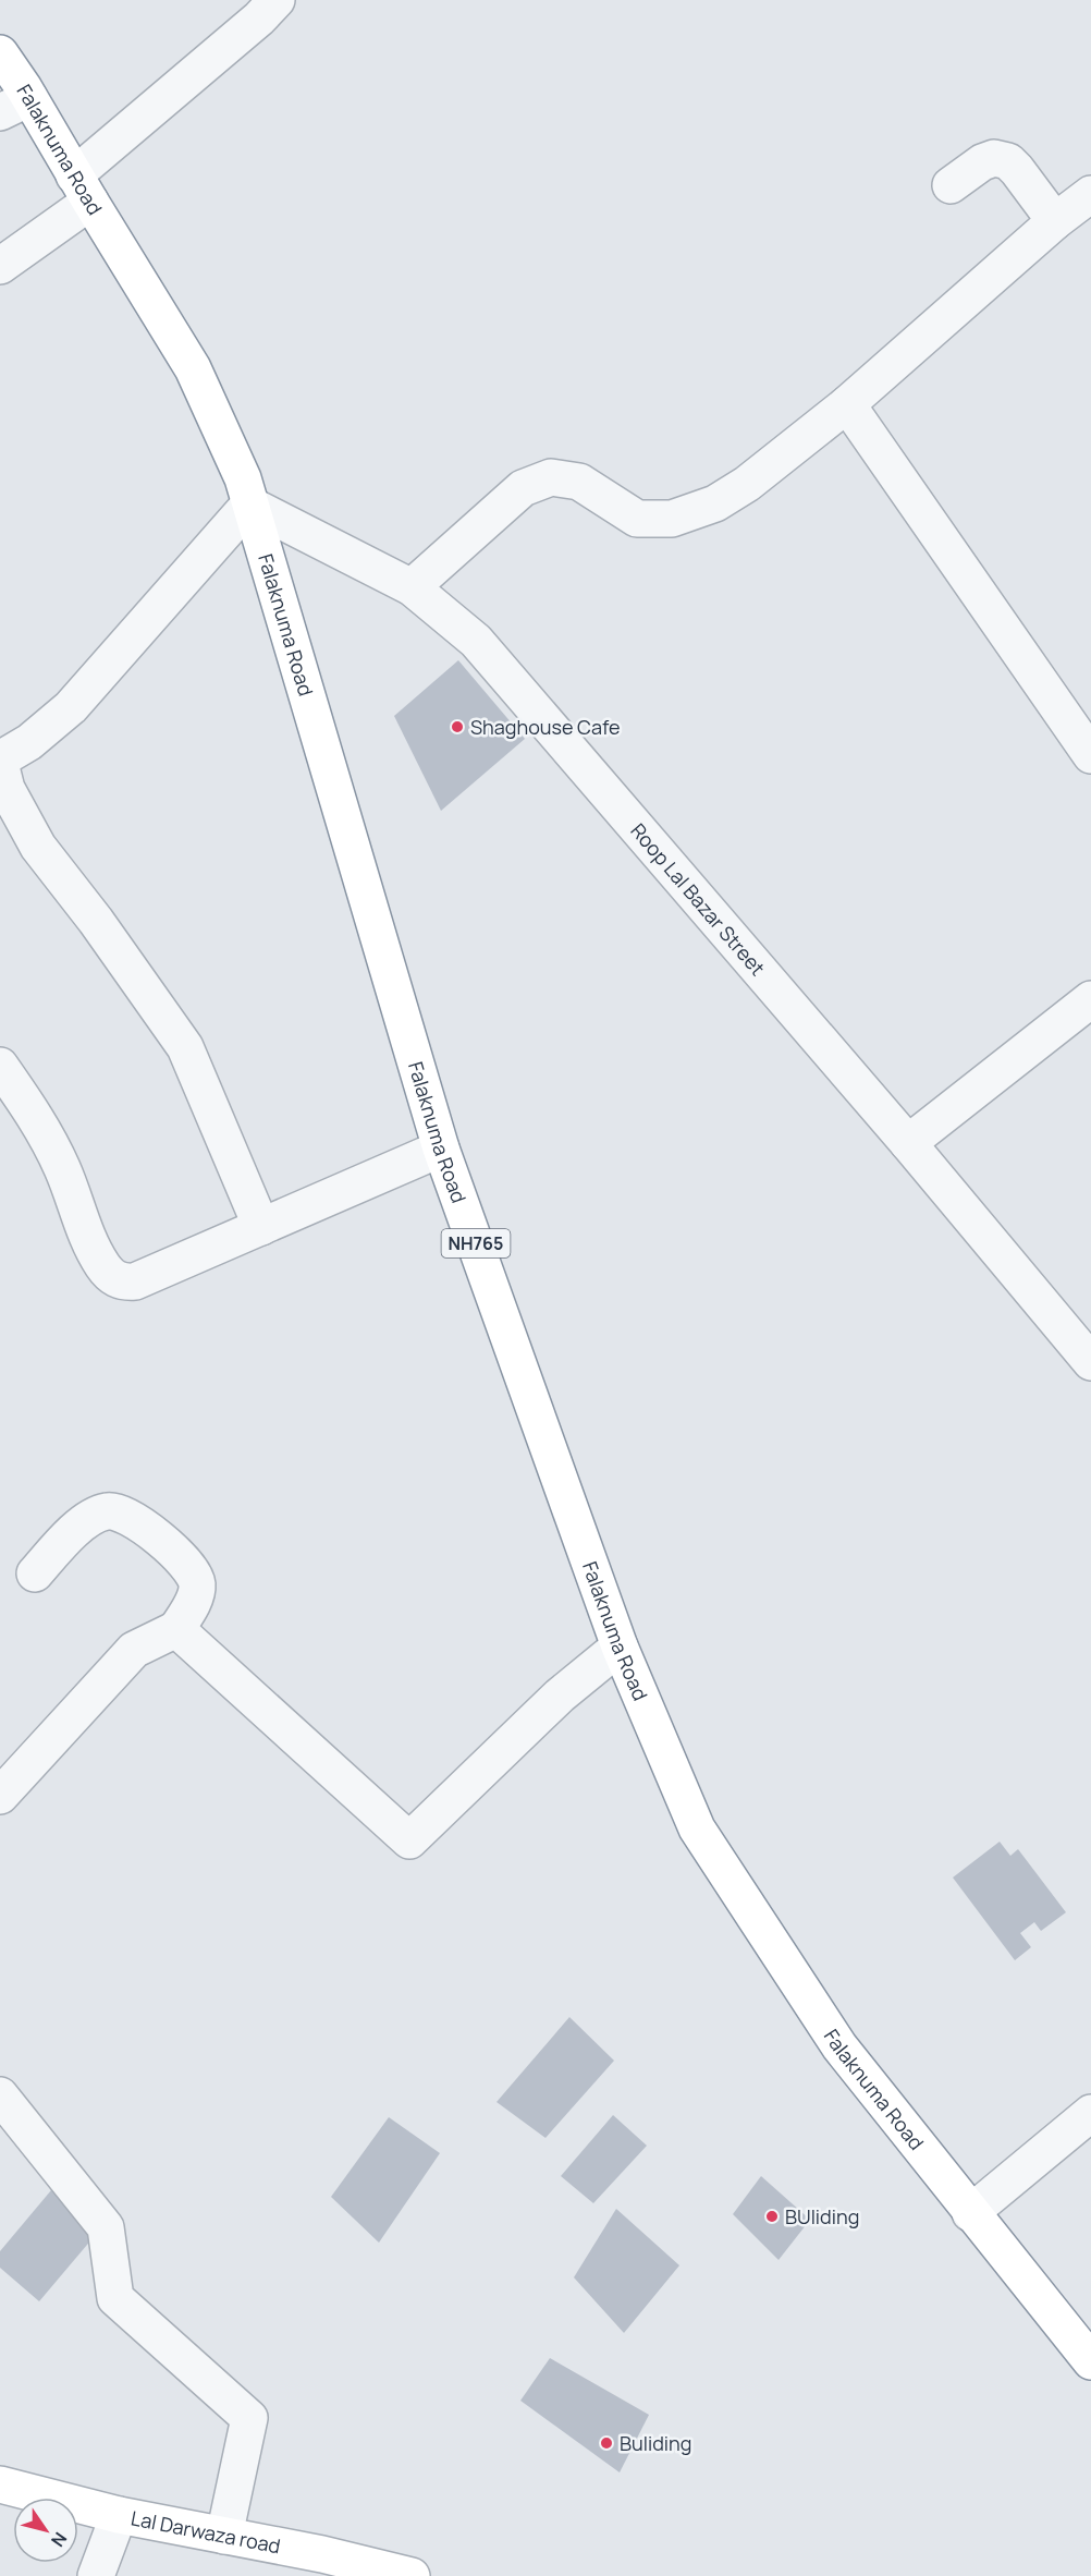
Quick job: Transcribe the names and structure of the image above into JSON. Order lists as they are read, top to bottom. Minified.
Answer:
{"streets":{"main road":["Falaknuma Road","NH765","Lal Darwaza road"],"street":["Roop Lal Bazar Street"]},"crossings":[["Falaknuma Road","Roop Lal Bazar Street"]],"places":["Shaghouse Cafe","BUliding","Buliding"],"north":"bottom right"}
